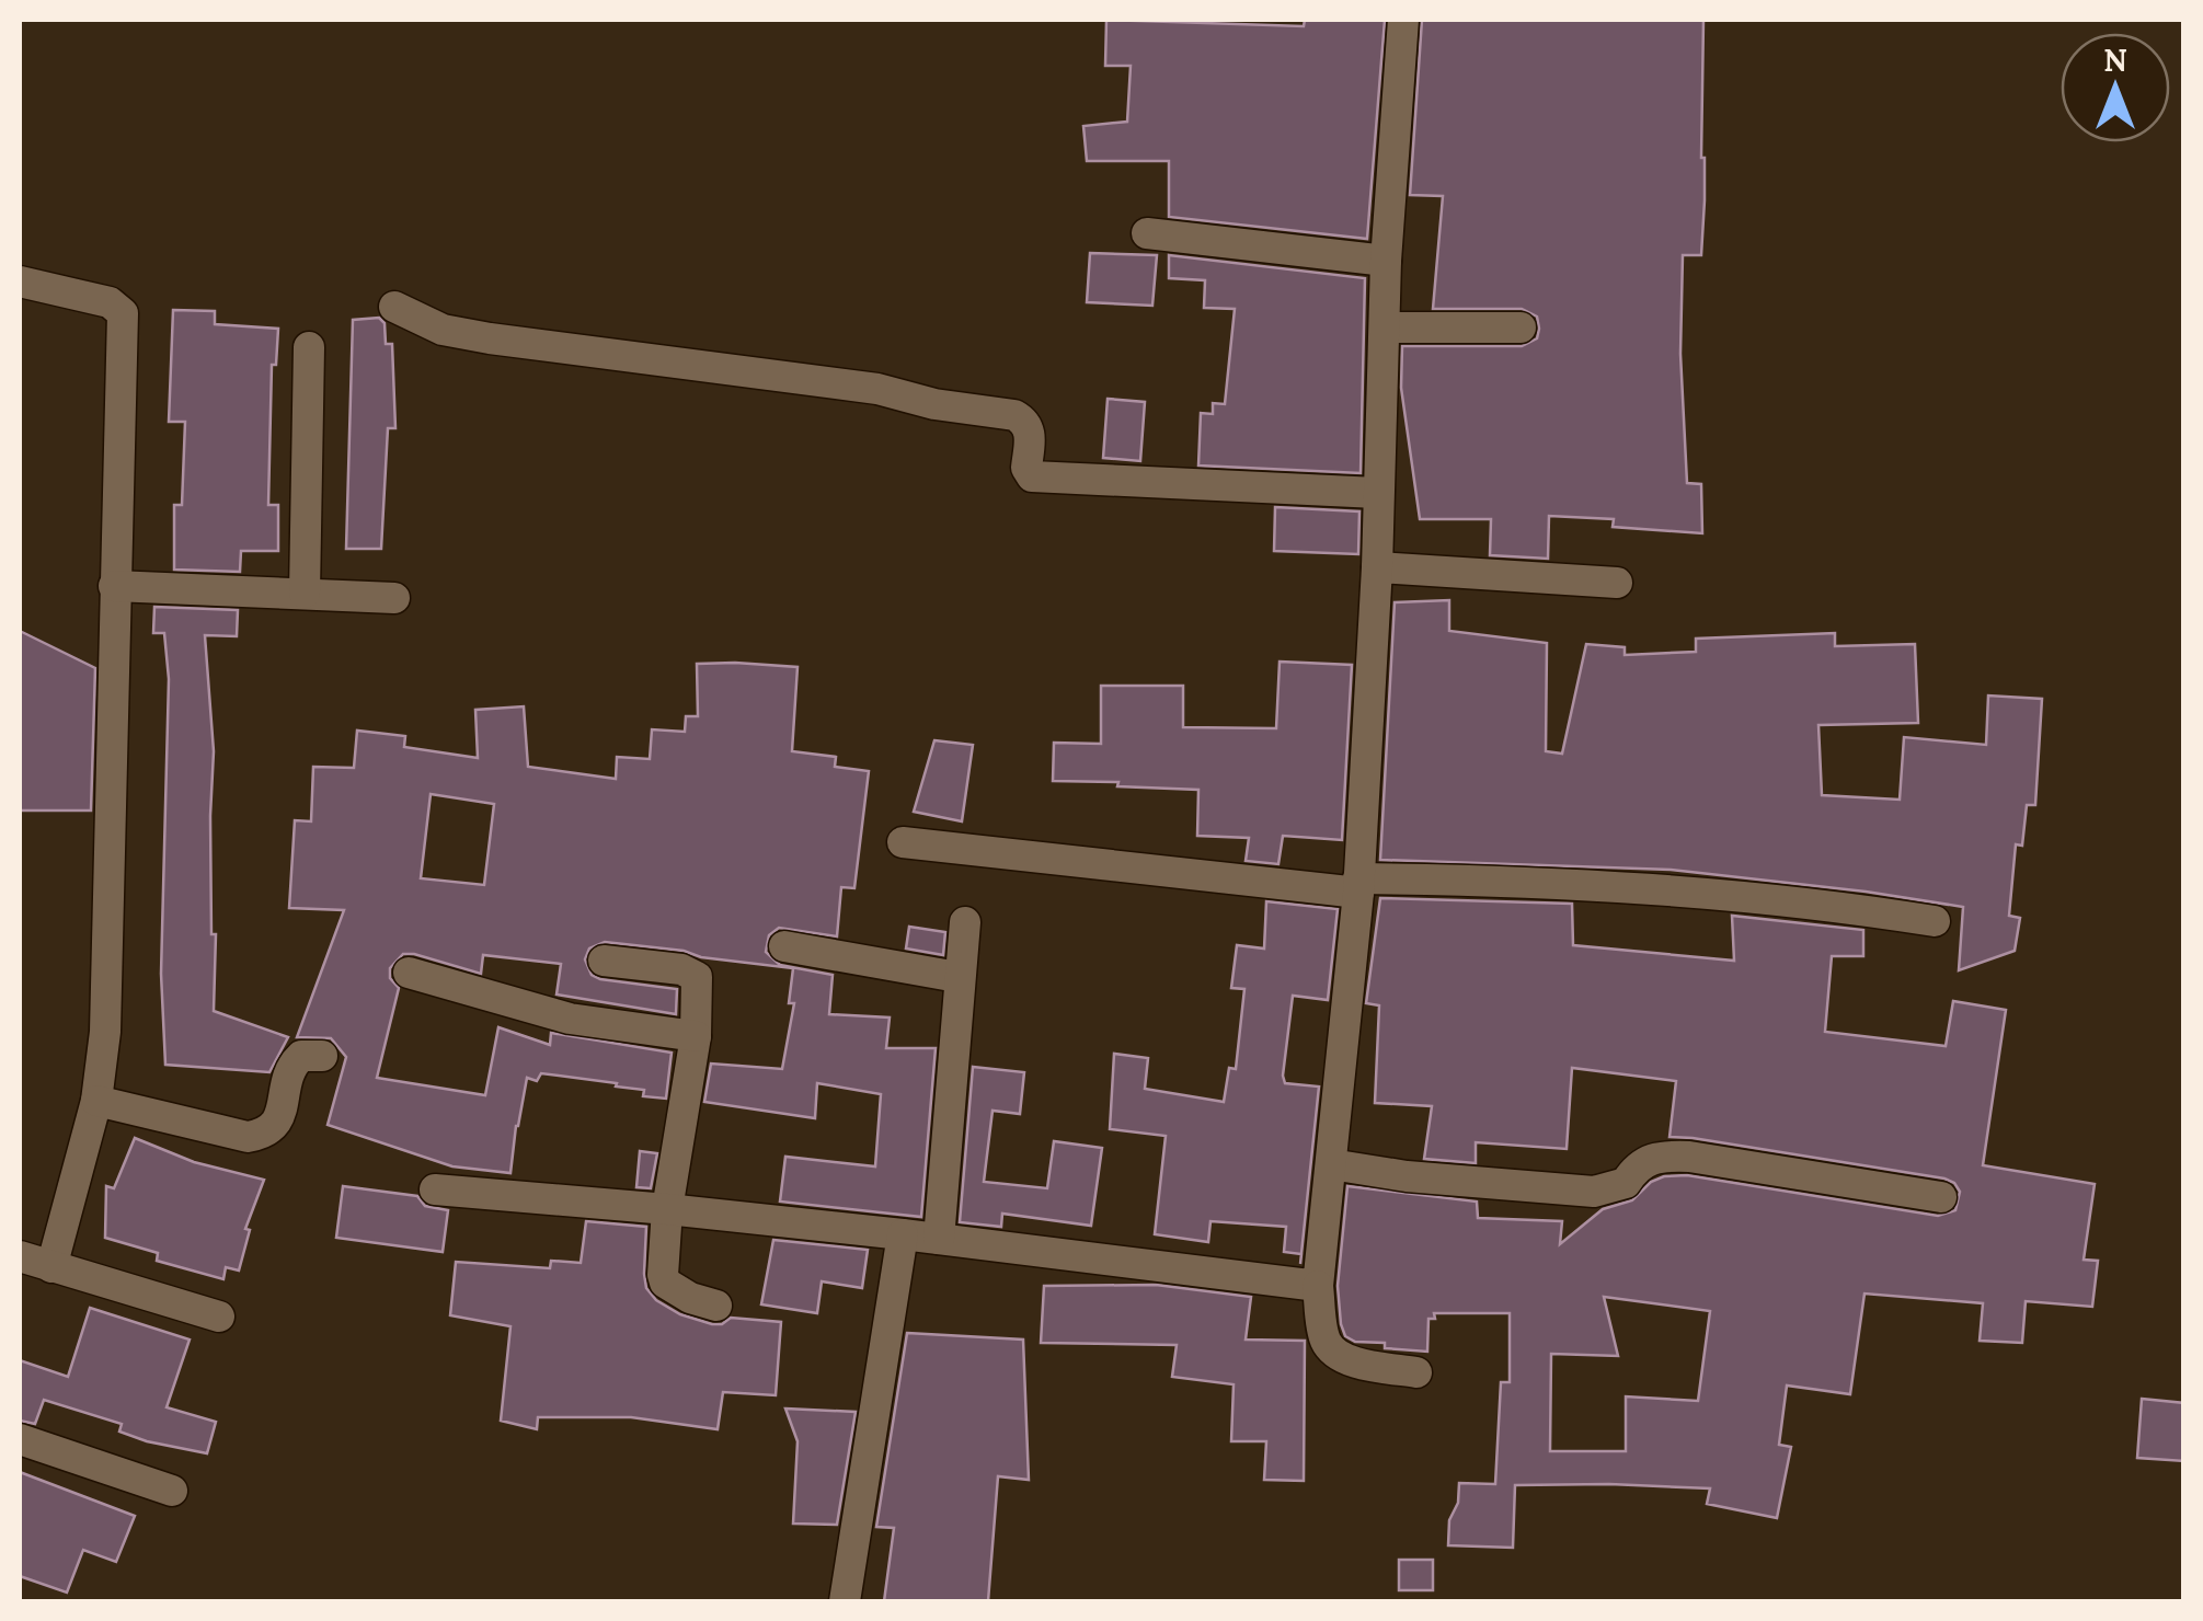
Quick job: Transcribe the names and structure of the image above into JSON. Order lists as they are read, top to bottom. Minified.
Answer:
{"north":"top"}
